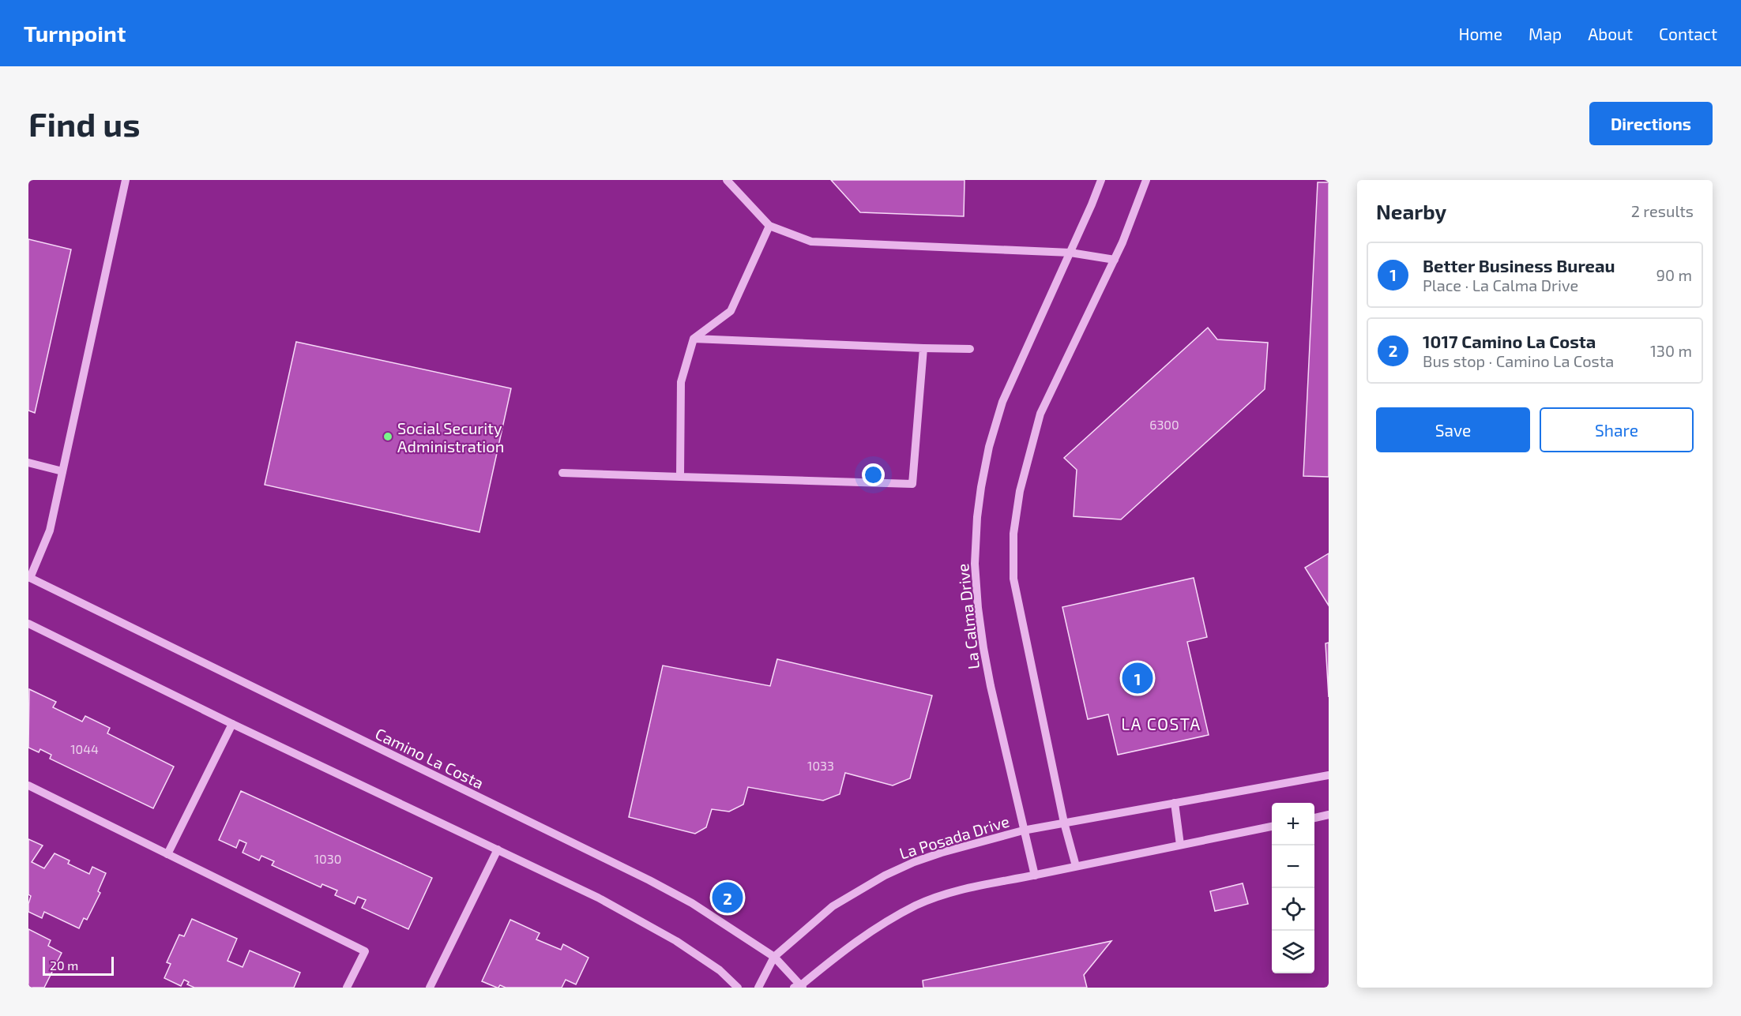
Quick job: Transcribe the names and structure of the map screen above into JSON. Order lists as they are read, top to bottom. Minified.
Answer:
{"streets":{"street":["La Calma Drive","Camino La Costa","La Posada Drive"]},"crossings":[["La Calma Drive","La Posada Drive"],["Camino La Costa","La Posada Drive"]],"districts":["LA COSTA"],"places":["Social Security Administration"],"house_numbers":["6300","1044","1033","1030"],"scale_bar":"20 m","page":{"header":"Turnpoint","nav":["Home","Map","About","Contact"],"buttons":["Directions",["Save","Share"]],"title":"Find us","heading":["Nearby","2 results"],"list":[{"mark":"1","name":"Better Business Bureau","note":"Place · La Calma Drive","value":"90 m"},{"mark":"2","name":"1017 Camino La Costa","note":"Bus stop · Camino La Costa","value":"130 m"}],"pins":["1","2"],"map_buttons":["+","−"],"scale":"20 m"}}
